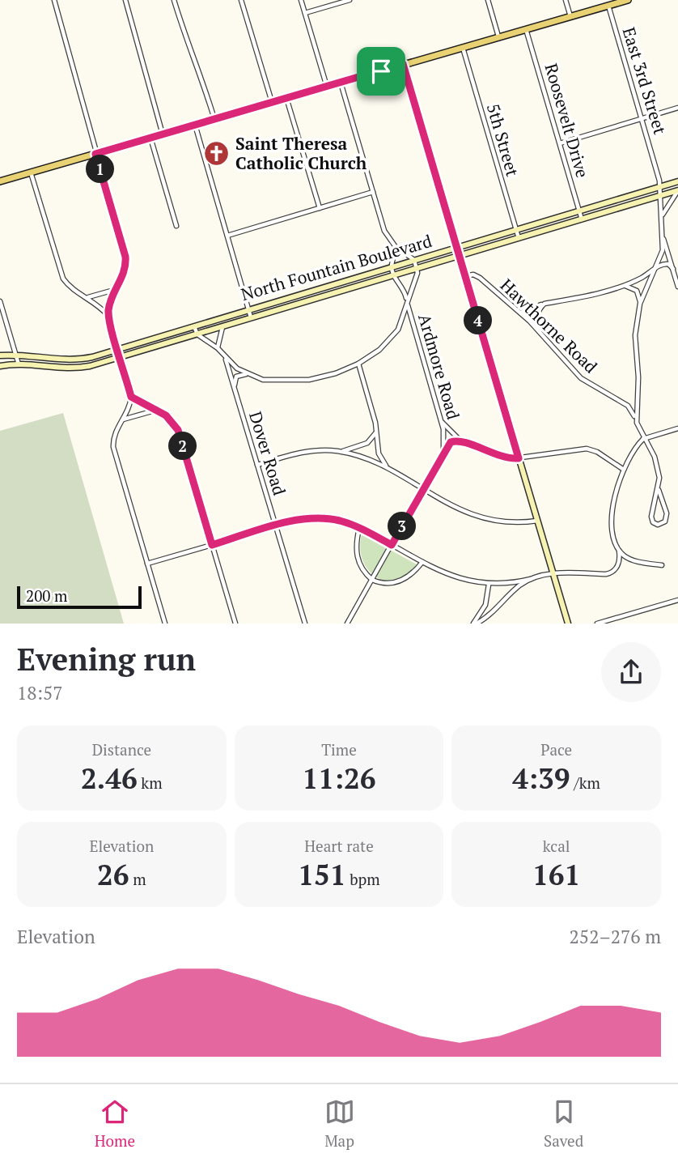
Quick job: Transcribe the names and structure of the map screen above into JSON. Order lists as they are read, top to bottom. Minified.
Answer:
{"streets":{"street":["East 3rd Street","Roosevelt Drive","5th Street","North Fountain Boulevard","Hawthorne Road","Ardmore Road","Dover Road"]},"crossings":[["East 3rd Street","North Fountain Boulevard"],["Roosevelt Drive","North Fountain Boulevard"],["5th Street","North Fountain Boulevard"],["North Fountain Boulevard","Ardmore Road"]],"places":{"church":["Saint Theresa Catholic Church"]},"scale_bar":"200 m","page":{"pins":["1","4","2","3"],"scale":"200 m","heading":["Evening run","18:57"],"stats":[["Distance","2.46 km"],["Time","11:26"],["Pace","4:39 /km"],["Elevation","26 m"],["Heart rate","151 bpm"],["kcal","161"]],"chart":["Elevation","252–276 m"],"tabs":["Home","Map","Saved"]}}
